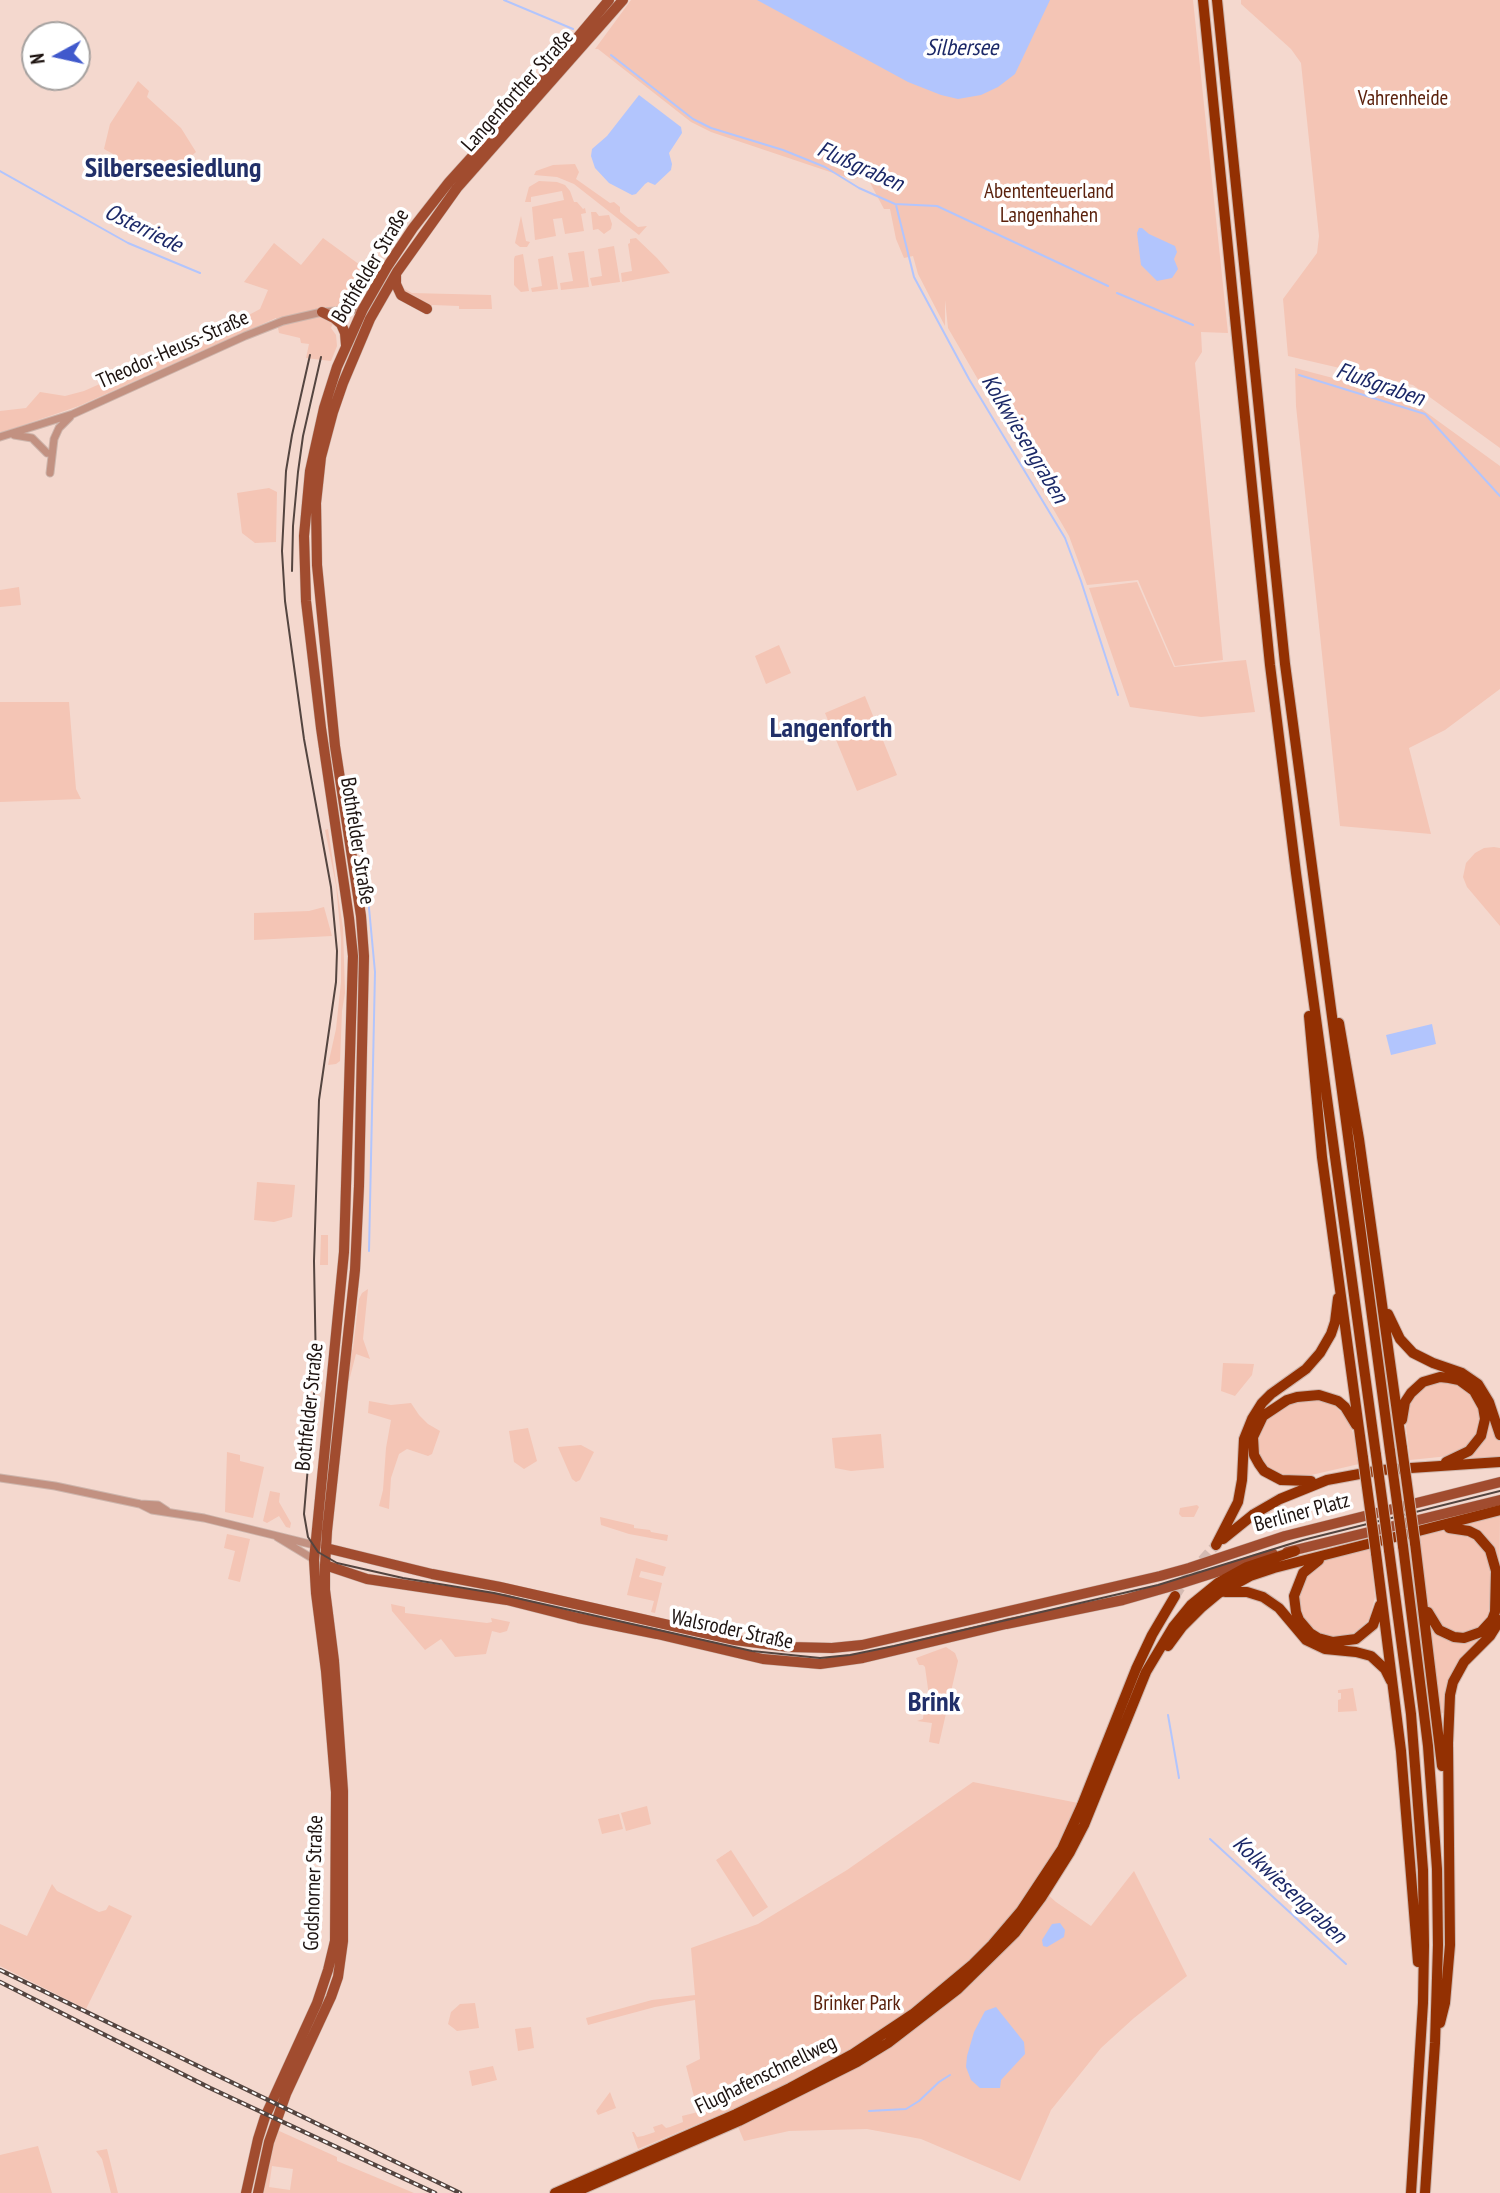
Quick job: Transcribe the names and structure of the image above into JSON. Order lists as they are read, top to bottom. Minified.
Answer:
{"streets":{"highway":["Flughafenschnellweg"],"main road":["Langenforther Straße","Bothfelder Straße","Berliner Platz","Walsroder Straße","Godshorner Straße"],"street":["Theodor-Heuss-Straße"]},"crossings":[["Langenforther Straße","Bothfelder Straße"],["Bothfelder Straße","Theodor-Heuss-Straße"],["Bothfelder Straße","Walsroder Straße"],["Bothfelder Straße","Godshorner Straße"],["Berliner Platz","Walsroder Straße"],["Walsroder Straße","Godshorner Straße"]],"districts":["Silberseesiedlung","Langenforth","Brink"],"water":["Silbersee","Flußgraben","Osterriede","Kolkwiesengraben"],"parks":["Vahrenheide","Abententeuerland Langenhahen","Brinker Park"],"north":"left"}
